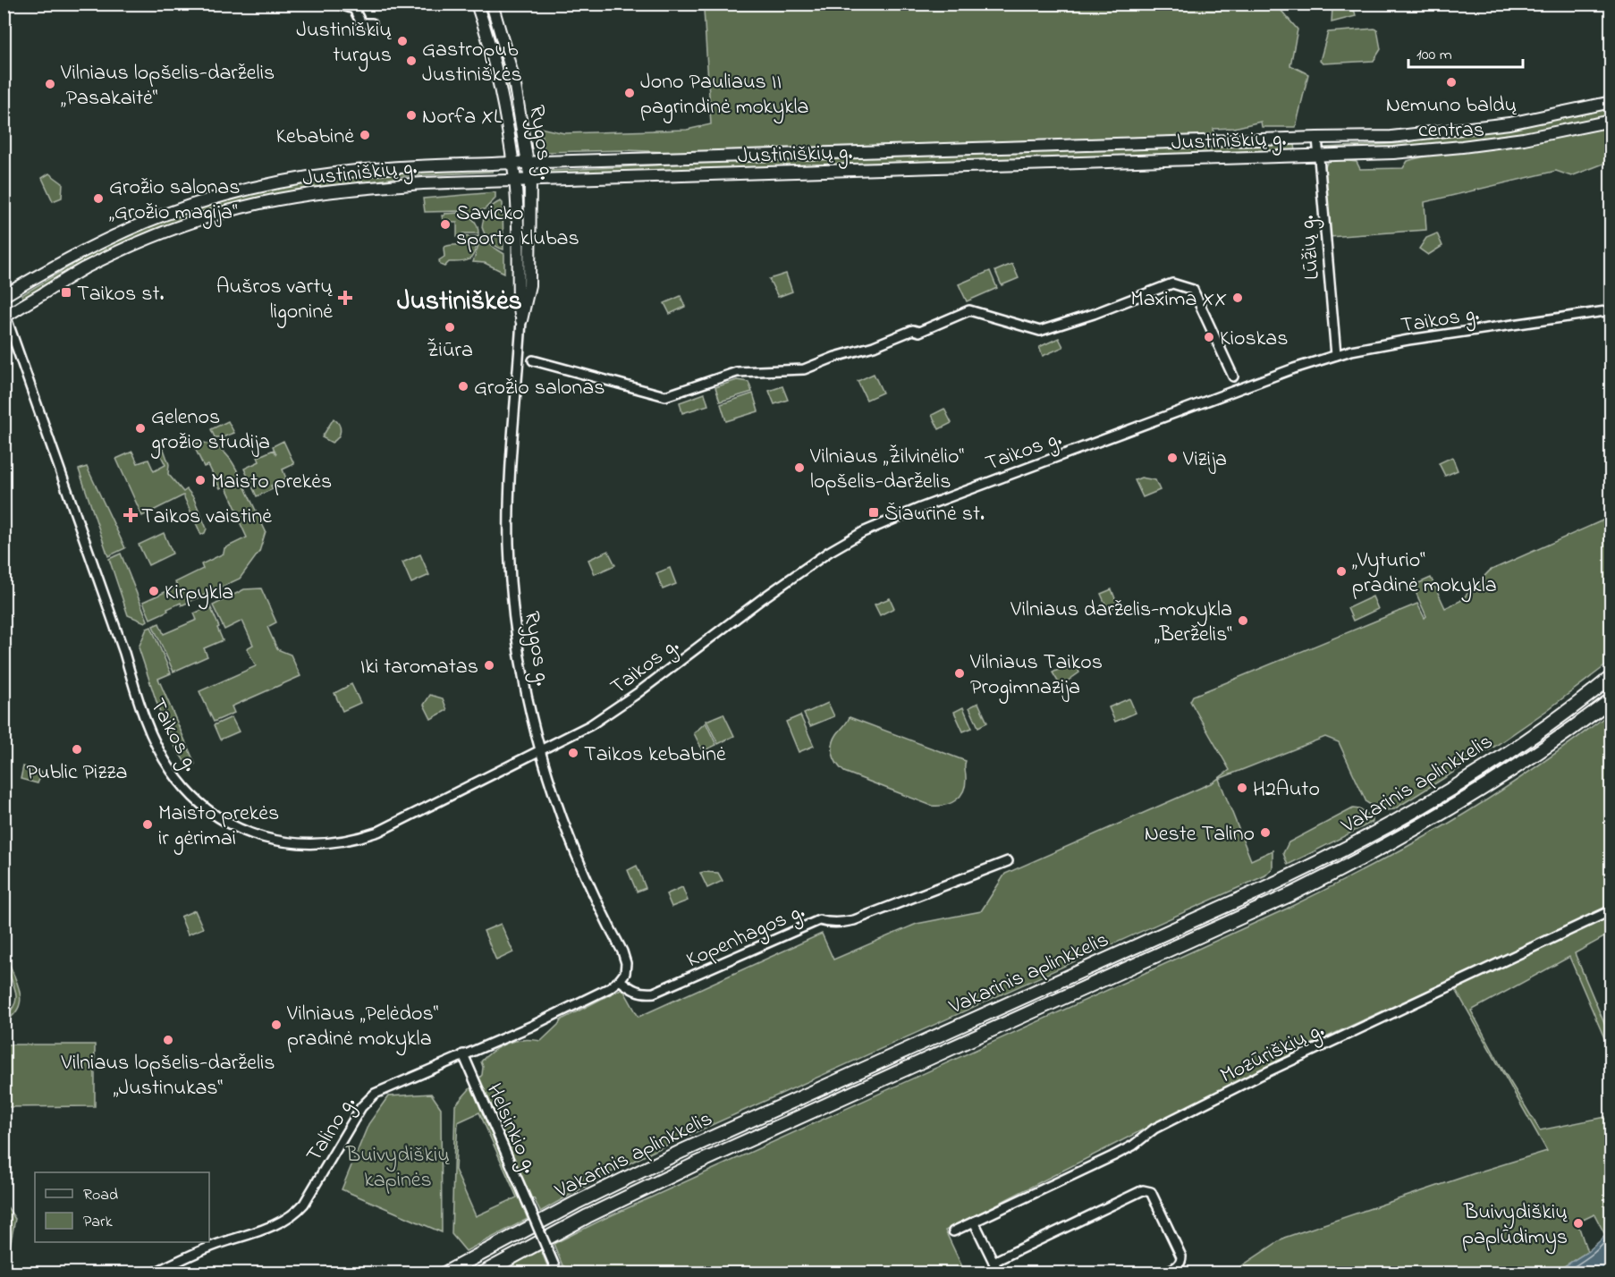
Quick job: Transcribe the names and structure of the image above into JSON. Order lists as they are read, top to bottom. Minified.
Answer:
{"streets":{"highway":["Vakarinis aplinkkelis"],"main road":["Justiniškių g.","Rygos g."],"street":["Lūžių g.","Taikos g.","Kopenhagos g.","Mozūriškių g.","Helsinkio g.","Talino g."]},"crossings":[["Justiniškių g.","Rygos g."],["Justiniškių g.","Lūžių g."],["Justiniškių g.","Taikos g."],["Rygos g.","Taikos g."],["Rygos g.","Kopenhagos g."],["Rygos g.","Talino g."],["Lūžių g.","Taikos g."],["Kopenhagos g.","Talino g."],["Helsinkio g.","Talino g."]],"districts":["Justiniškės"],"parks":["Buivydiškių kapinės"],"places":{"other":["Justiniškių turgus","Gastropub Justiniškės","Nemuno baldų centras","Vilniaus lopšelis-darželis „Pasakaitė“","Jono Pauliaus II pagrindinė mokykla","Norfa XL","Kebabinė","Grožio salonas „Grožio magija“","Savicko sporto klubas","Maxima XX","Žiūra","Kioskas","Grožio salonas","Gelenos grožio studija","Vizija","Vilniaus „Žilvinėlio“ lopšelis-darželis","Maisto prekės","„Vyturio“ pradinė mokykla","Kirpykla","Vilniaus darželis-mokykla „Berželis“","Iki taromatas","Vilniaus Taikos Progimnazija","Public Pizza","Taikos kebabinė","H2Auto","Maisto prekės ir gėrimai","Neste Talino","Vilniaus „Pelėdos“ pradinė mokykla","Vilniaus lopšelis-darželis „Justinukas“","Buivydiškių paplūdimys"],"transit":["Taikos st.","Šiaurinė st."],"health":["Aušros vartų ligoninė","Taikos vaistinė"]},"legend":["Road","Park"],"scale_bar":"100 m"}
